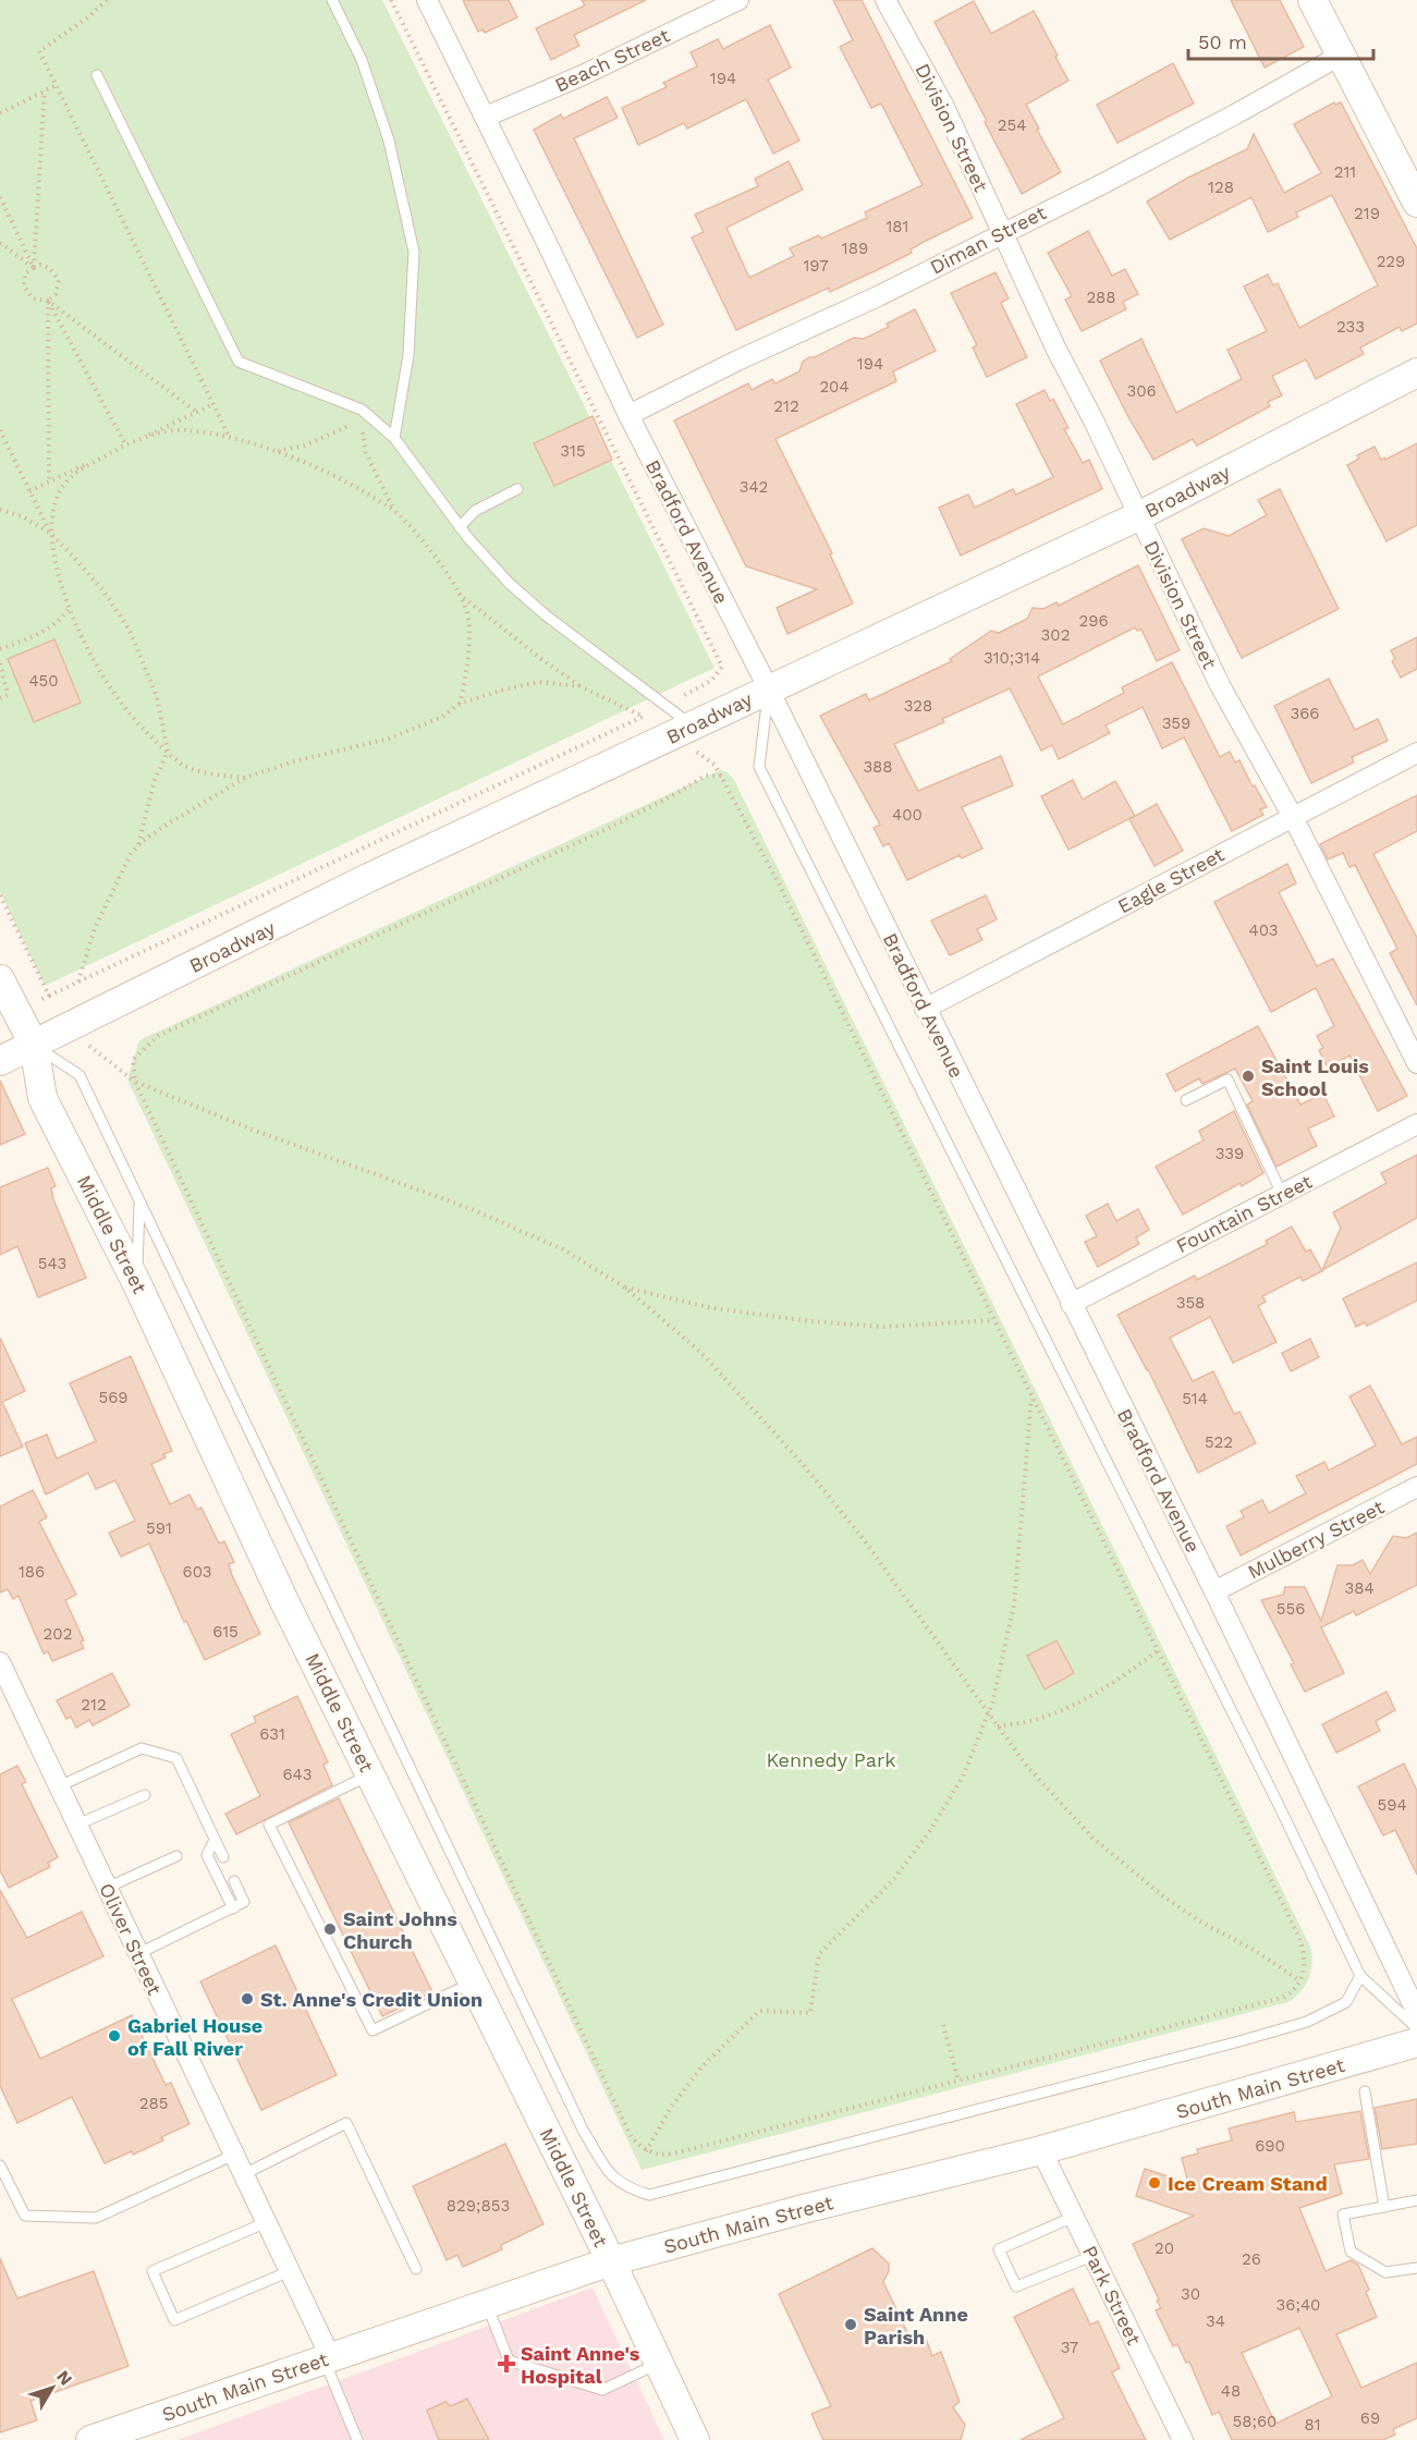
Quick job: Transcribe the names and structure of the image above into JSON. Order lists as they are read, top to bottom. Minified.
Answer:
{"streets":{"main road":["Broadway","Middle Street","South Main Street"],"street":["Beach Street","Division Street","Diman Street","Bradford Avenue","Eagle Street","Fountain Street","Mulberry Street","Oliver Street","Park Street"]},"crossings":[["Beach Street","Bradford Avenue"],["Division Street","Diman Street"],["Division Street","Broadway"],["Division Street","Eagle Street"],["Diman Street","Bradford Avenue"],["Broadway","Bradford Avenue"],["Broadway","Middle Street"],["Bradford Avenue","Eagle Street"],["Bradford Avenue","Fountain Street"],["Bradford Avenue","Mulberry Street"],["Middle Street","South Main Street"],["Oliver Street","South Main Street"],["South Main Street","Park Street"]],"parks":["Kennedy Park"],"places":{"other":["Saint Louis School","Saint Johns Church","St. Anne's Credit Union","Gabriel House of Fall River","Ice Cream Stand","Saint Anne Parish"],"health":["Saint Anne's Hospital"]},"house_numbers":["194","254","211","128","219","181","189","229","197","288","233","194","204","306","212","315","342","296","302","310;314","450","328","366","359","388","400","403","339","543","358","569","514","522","591","186","603","384","556","615","202","212","631","643","594","285","690","829;853","20","26","30","36;40","34","37","48","69","58;60","81"],"scale_bar":"50 m","north":"top right"}
